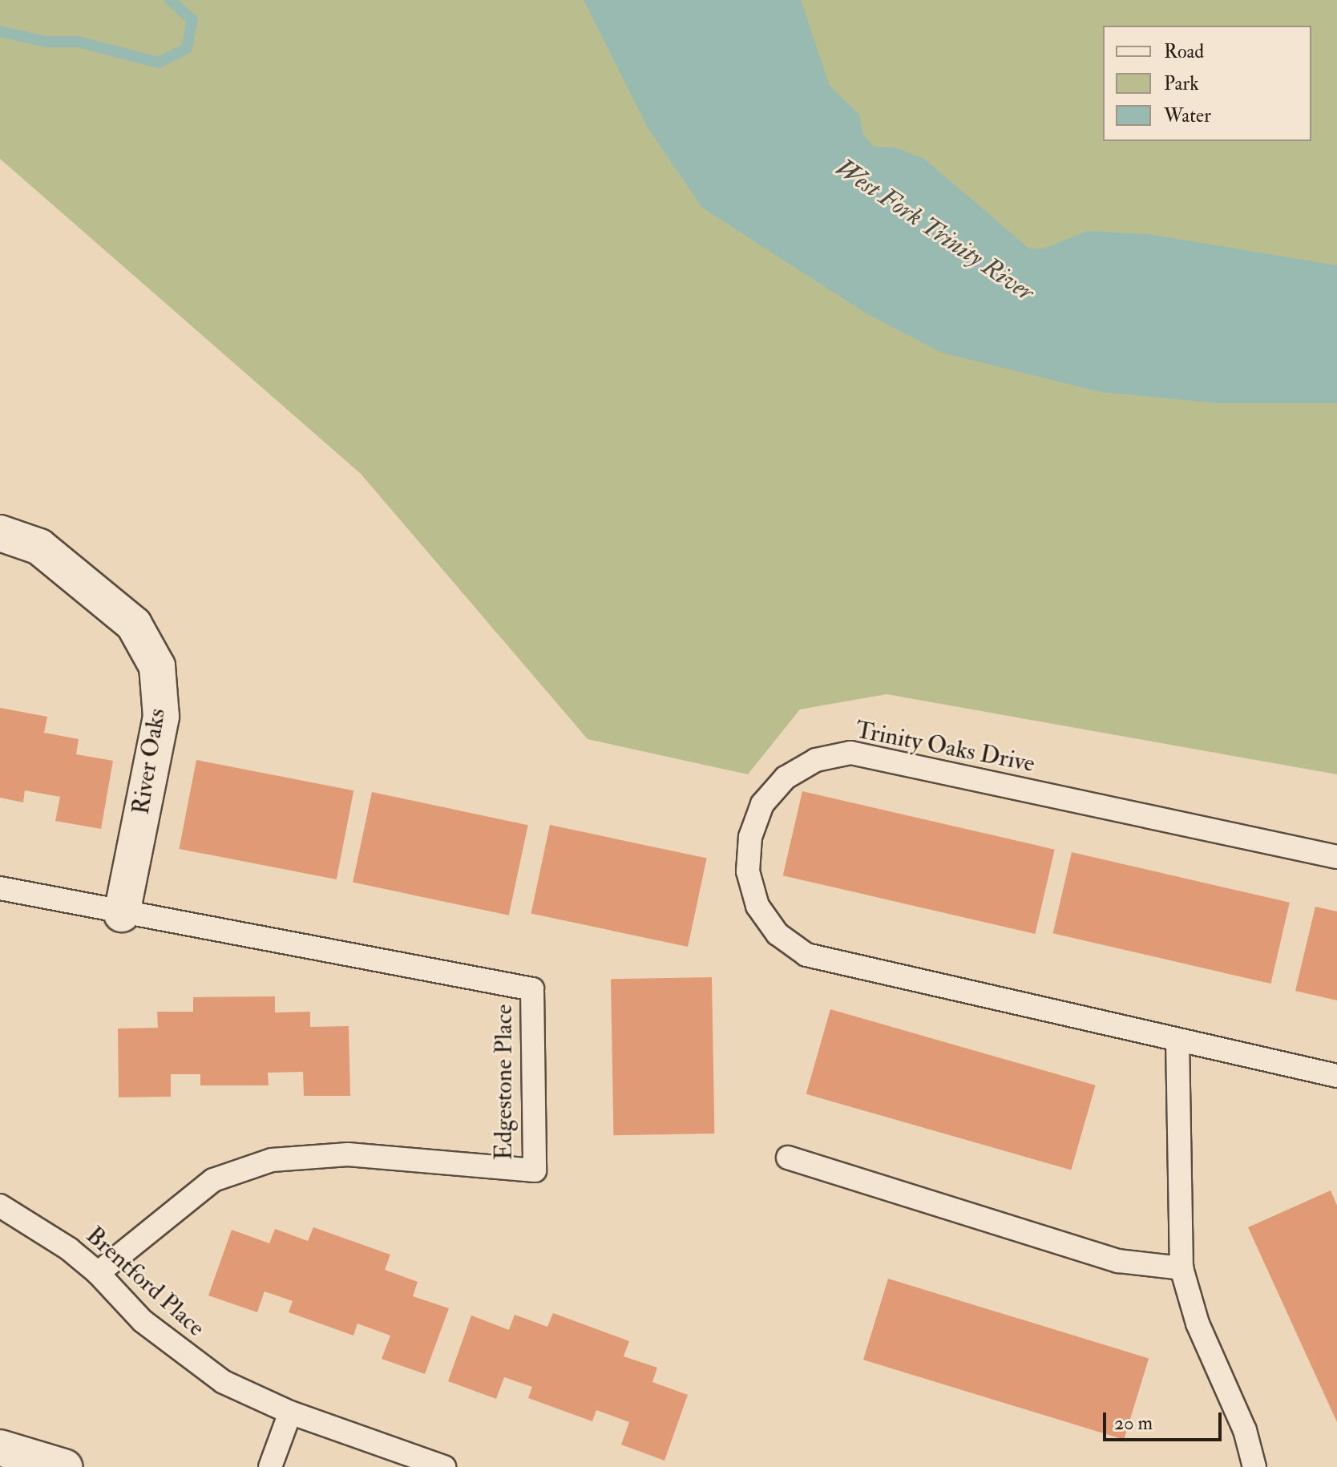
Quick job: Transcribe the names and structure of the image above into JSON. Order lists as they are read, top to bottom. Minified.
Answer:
{"streets":{"street":["River Oaks"],"lane":["Trinity Oaks Drive","Edgestone Place","Brentford Place"]},"crossings":[["River Oaks","Edgestone Place"],["Edgestone Place","Brentford Place"]],"water":["West Fork Trinity River"],"legend":["Road","Park","Water"],"scale_bar":"20 m"}
